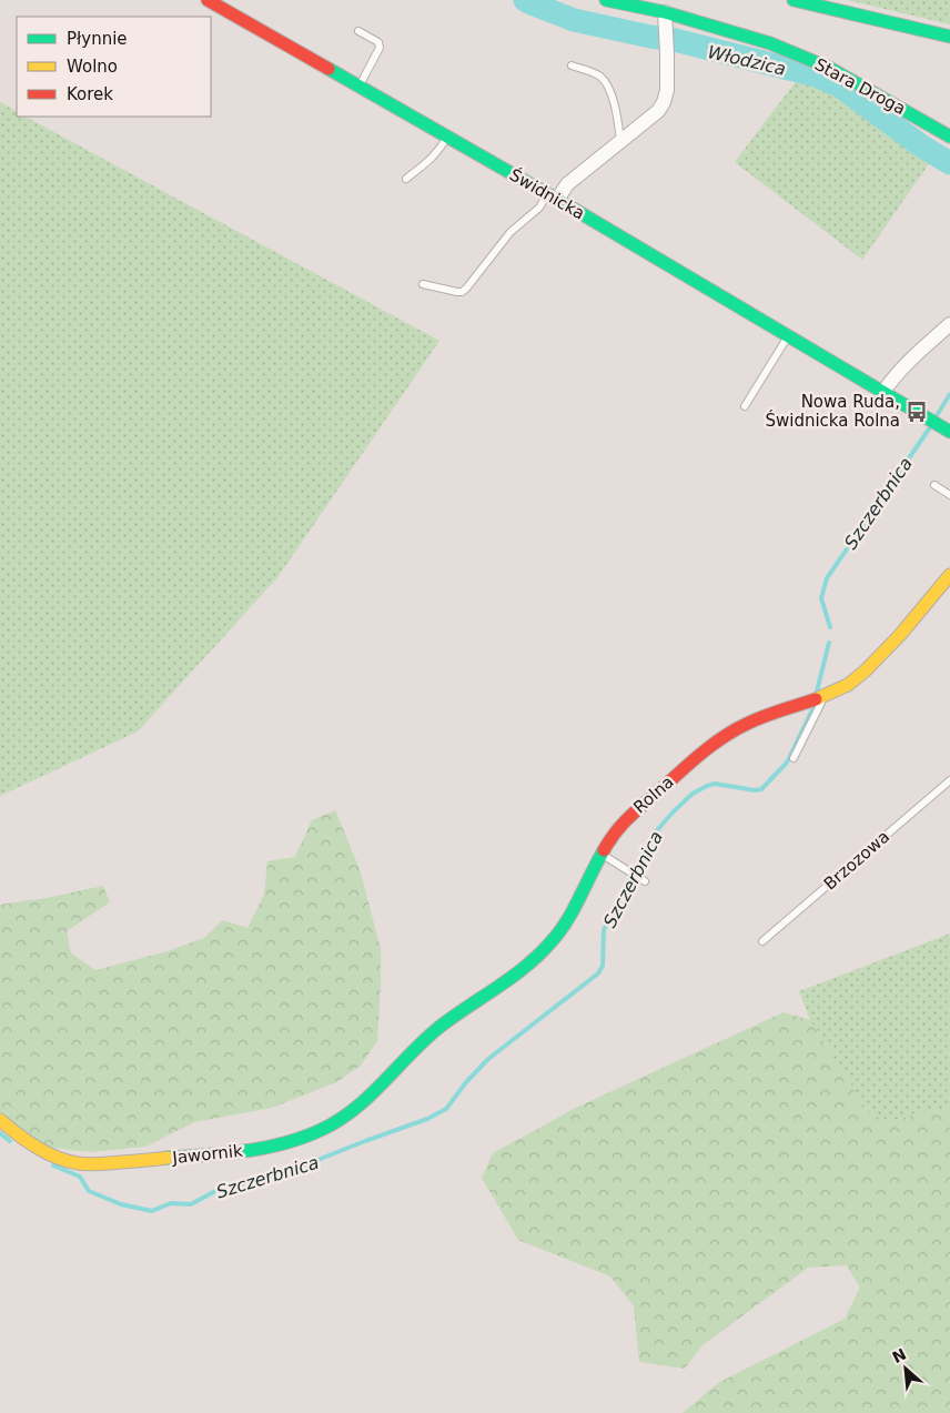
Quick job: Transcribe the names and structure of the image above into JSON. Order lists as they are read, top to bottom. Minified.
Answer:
{"streets":{"street":["Stara Droga","Świdnicka","Rolna","Jawornik"],"lane":["Brzozowa"]},"crossings":[["Rolna","Jawornik"]],"water":["Włodzica","Szczerbnica"],"places":{"bus stop":["Nowa Ruda, Świdnicka Rolna"]},"legend":["Płynnie","Wolno","Korek"],"north":"top left"}
